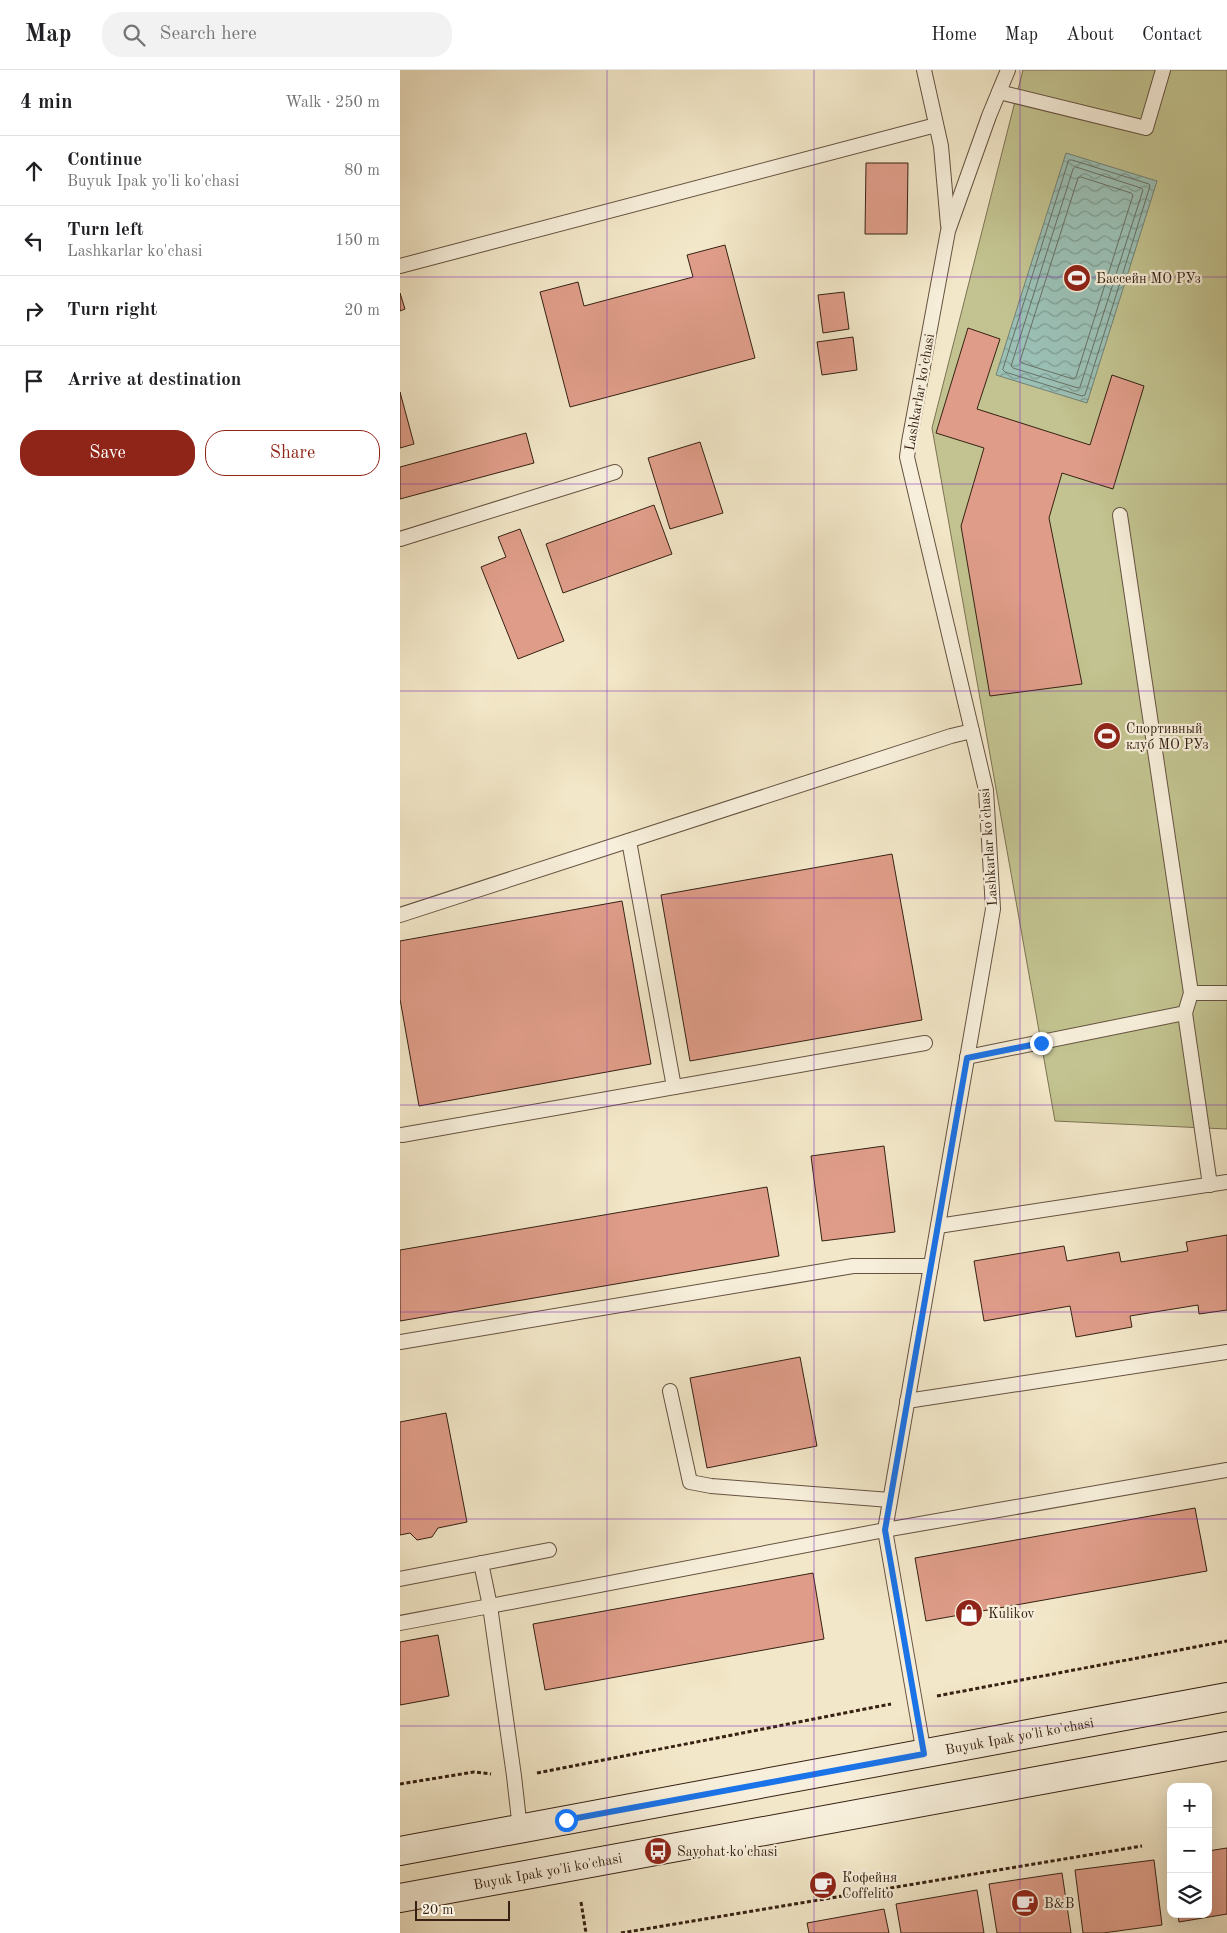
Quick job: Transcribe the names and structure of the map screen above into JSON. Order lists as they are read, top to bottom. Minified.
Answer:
{"streets":{"main road":["Buyuk Ipak yo'li ko'chasi"],"lane":["Lashkarlar ko'chasi"]},"crossings":[["Lashkarlar ko'chasi","Buyuk Ipak yo'li ko'chasi"]],"places":{"sports":["Бассейн МО РУз","Спортивный клуб МО РУз"],"shop":["Kulikov"],"bus stop":["Sayohat ko'chasi"],"cafe":["Кофейня Coffelito","B&B"]},"scale_bar":"20 m","page":{"header":"Map","search":"Search here","nav":["Home","Map","About","Contact"],"heading":["4 min","Walk · 250 m"],"list":[["Continue","Buyuk Ipak yo'li ko'chasi","80 m"],["Turn left","Lashkarlar ko'chasi","150 m"],["Turn right","20 m"],"Arrive at destination"],"buttons":["Save","Share"],"map_buttons":["+","−"],"scale":"20 m"}}
